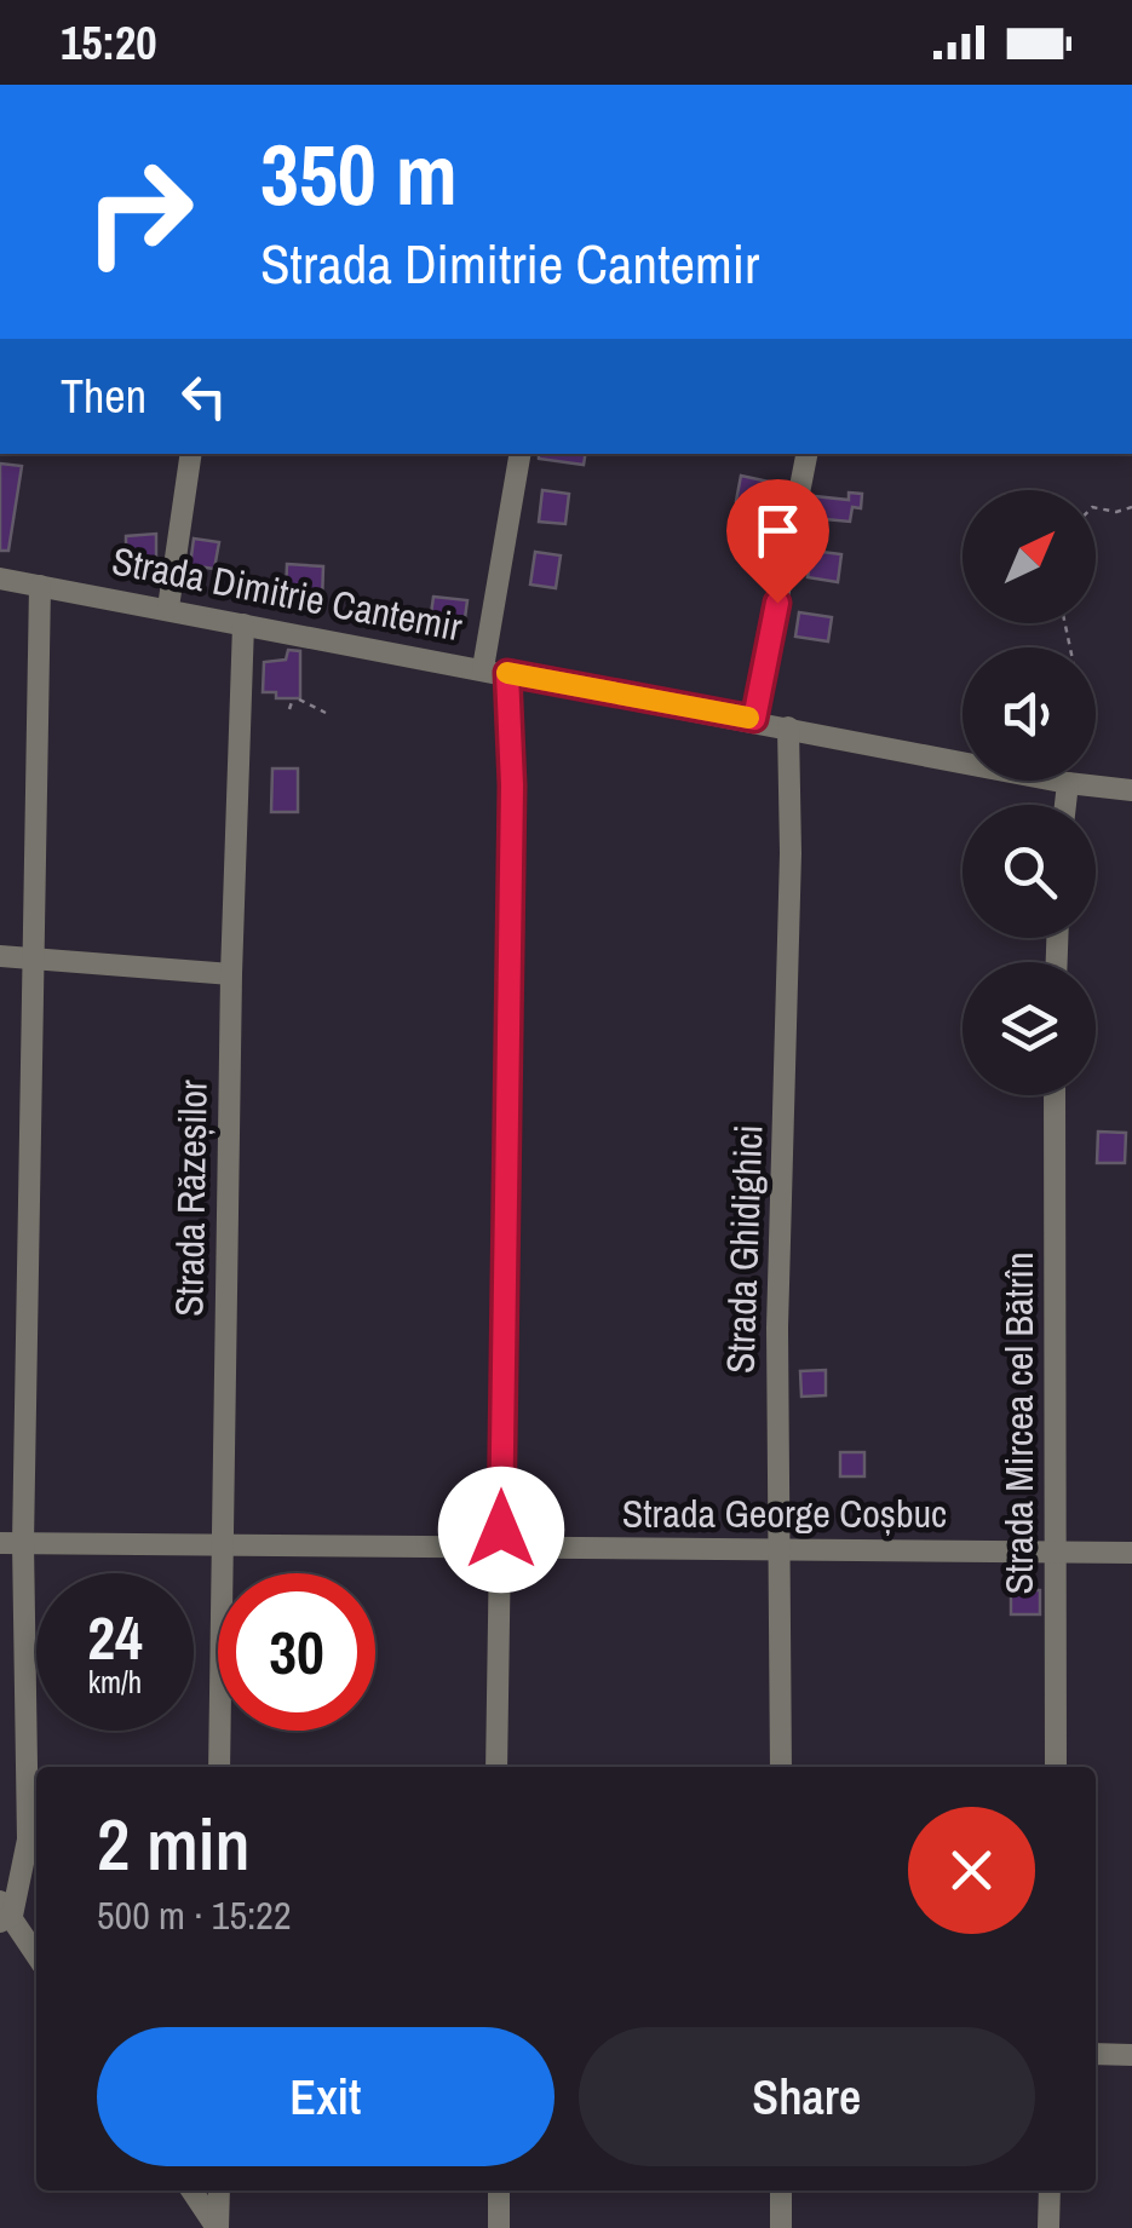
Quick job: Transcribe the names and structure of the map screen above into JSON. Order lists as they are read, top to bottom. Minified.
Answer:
{"streets":{"street":["Strada Dimitrie Cantemir","Strada Răzeșilor","Strada Ghidighici","Strada Mircea cel Bătrîn","Strada George Coșbuc"]},"crossings":[["Strada Dimitrie Cantemir","Strada Răzeșilor"],["Strada Dimitrie Cantemir","Strada Ghidighici"],["Strada Răzeșilor","Strada George Coșbuc"],["Strada Ghidighici","Strada George Coșbuc"],["Strada Mircea cel Bătrîn","Strada George Coșbuc"]],"north":"top right","page":{"status":"15:20","turn":["350 m","Strada Dimitrie Cantemir"],"then":"Then","speed":"24 km/h","limit":"30","heading":["2 min","500 m · 15:22"],"buttons":["Exit","Share"]}}
